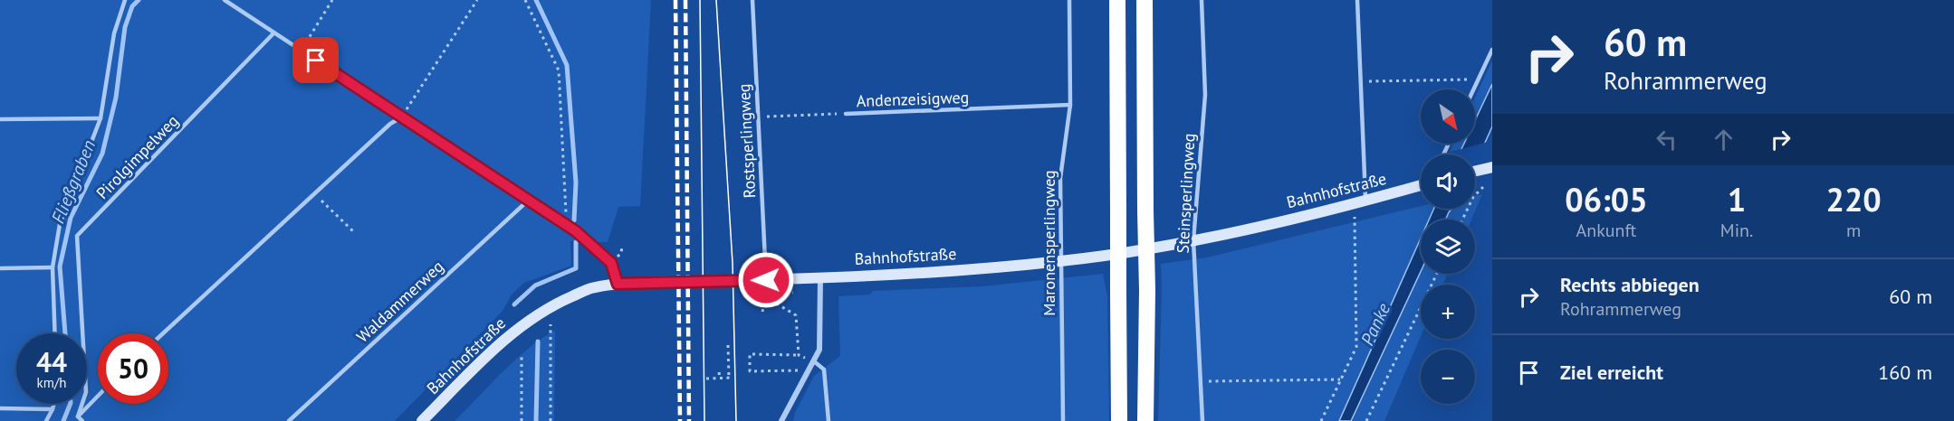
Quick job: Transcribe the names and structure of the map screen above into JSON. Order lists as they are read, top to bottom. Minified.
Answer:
{"streets":{"main road":["Bahnhofstraße"],"lane":["Andenzeisigweg","Rostsperlingweg","Pirolgimpelweg","Steinsperlingweg","Maronensperlingweg","Waldammerweg"]},"crossings":[["Andenzeisigweg","Rostsperlingweg"],["Andenzeisigweg","Maronensperlingweg"],["Rostsperlingweg","Bahnhofstraße"],["Bahnhofstraße","Steinsperlingweg"],["Bahnhofstraße","Maronensperlingweg"]],"water":["Fließgraben","Panke"],"north":"bottom right","page":{"turn":["60 m","Rohrammerweg"],"map_buttons":["+","−"],"eta":["06:05","Ankunft","1","Min.","220","m"],"list":[{"name":"Rechts abbiegen","note":"Rohrammerweg","value":"60 m"},{"name":"Ziel erreicht","value":"160 m"}],"speed":"44 km/h","limit":"50"}}
